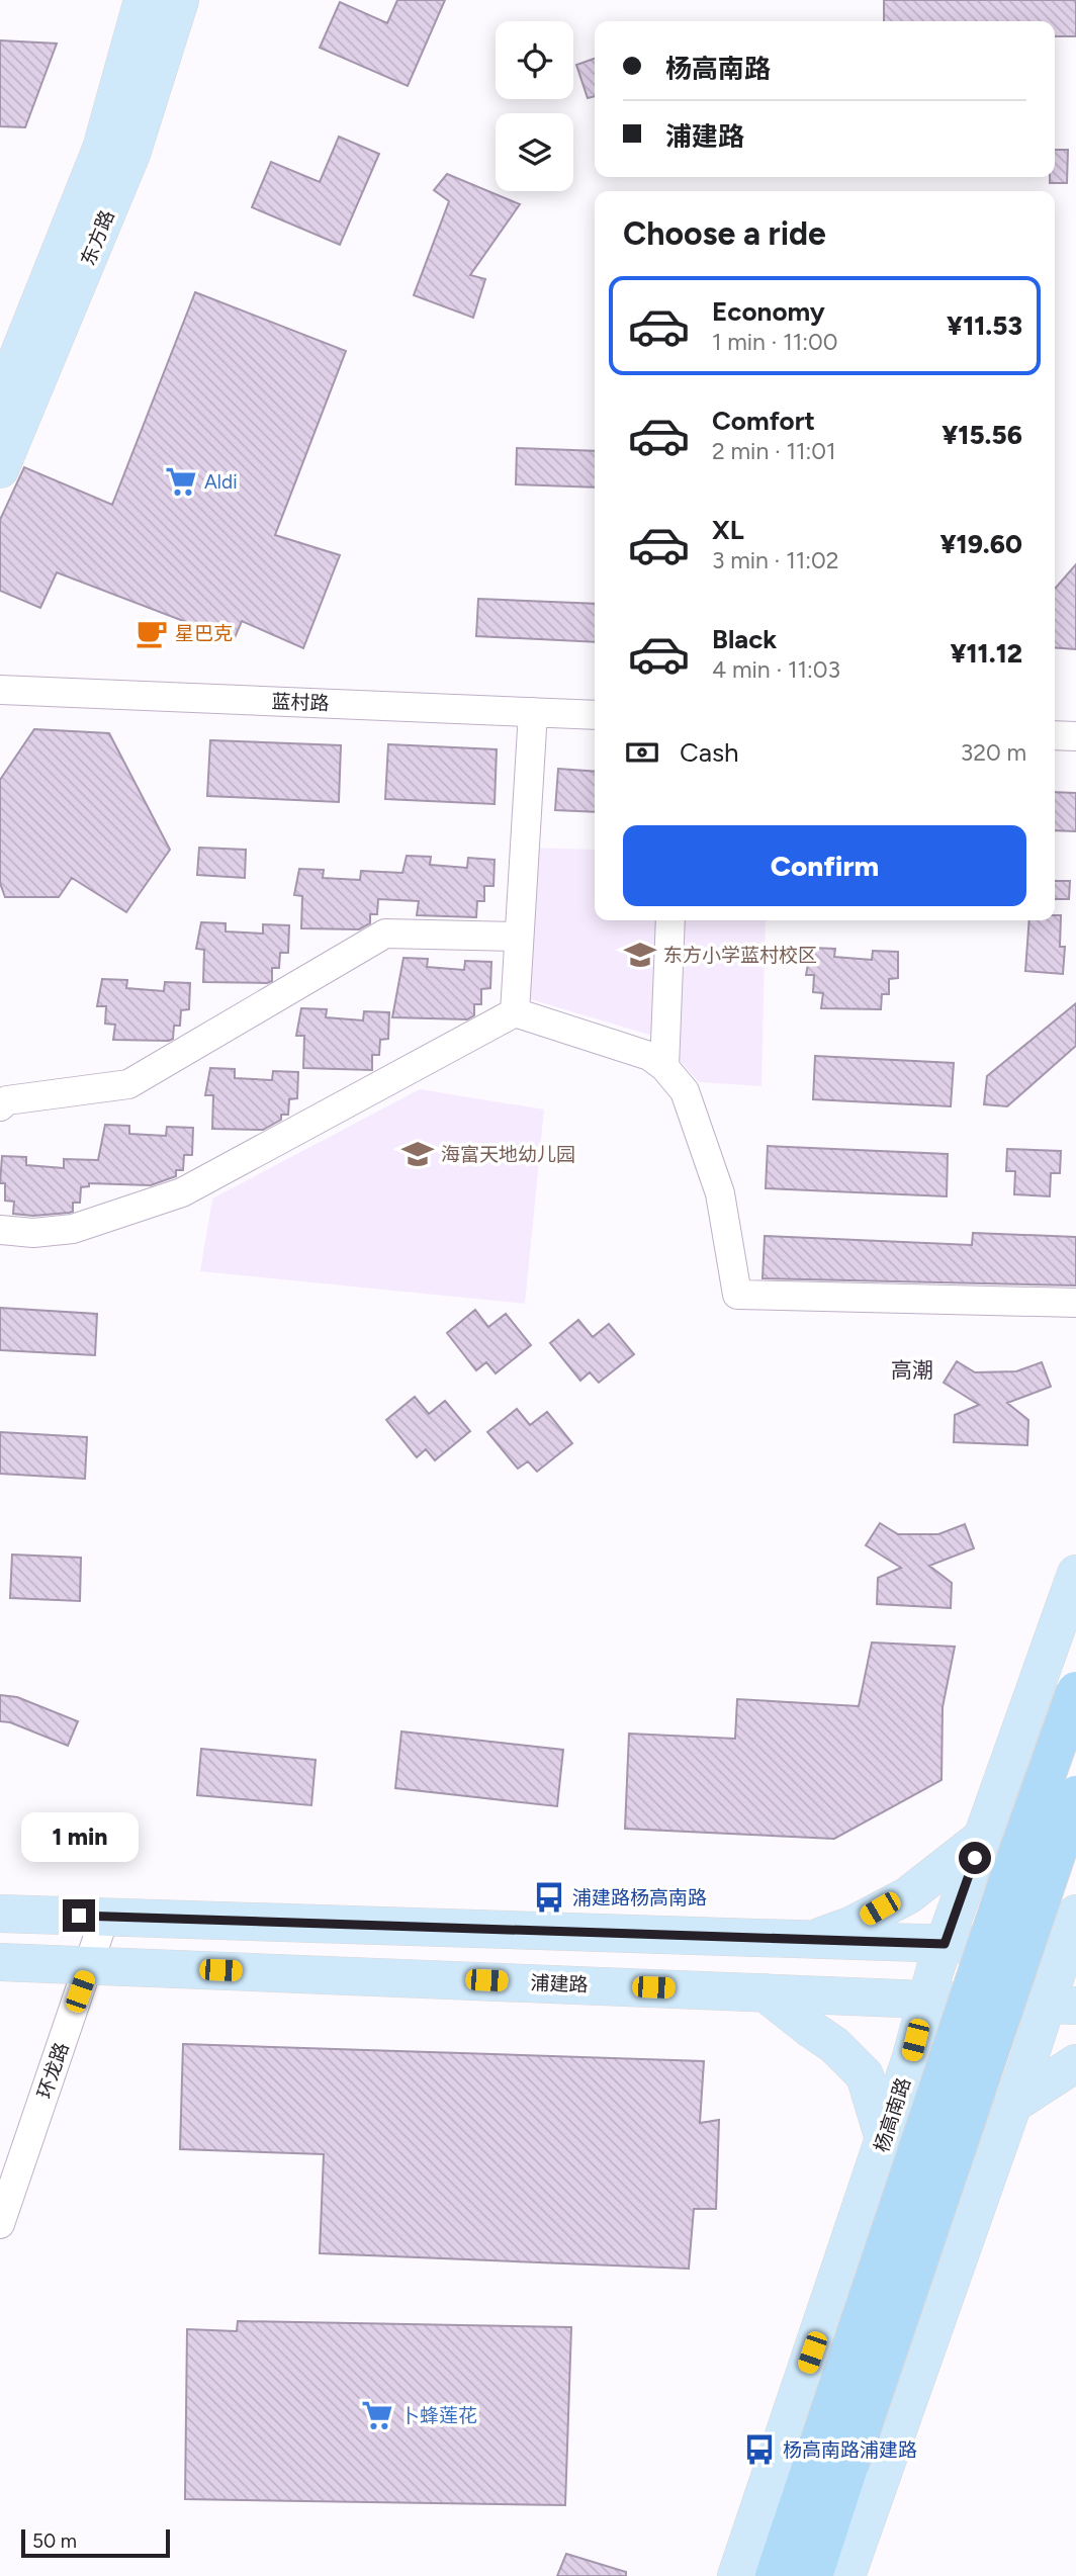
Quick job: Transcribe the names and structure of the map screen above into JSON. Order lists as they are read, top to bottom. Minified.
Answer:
{"streets":{"highway":["杨高南路"],"main road":["东方路","浦建路"],"street":["蓝村路","环龙路"]},"crossings":[["浦建路","环龙路"],["浦建路","杨高南路"]],"districts":["高潮"],"places":{"supermarket":["Aldi","卜蜂莲花"],"cafe":["星巴克"],"school or university":["东方小学蓝村校区","海富天地幼儿园"],"bus stop":["浦建路杨高南路","杨高南路浦建路"]},"scale_bar":"50 m","page":{"banner":["杨高南路","浦建路"],"heading":"Choose a ride","list":[{"name":"Economy","note":"1 min · 11:00","value":"¥11.53"},{"name":"Comfort","note":"2 min · 11:01","value":"¥15.56"},{"name":"XL","note":"3 min · 11:02","value":"¥19.60"},{"name":"Black","note":"4 min · 11:03","value":"¥11.12"}],"pay":["Cash","320 m"],"buttons":"Confirm","bubble":"1 min","scale":"50 m"}}
